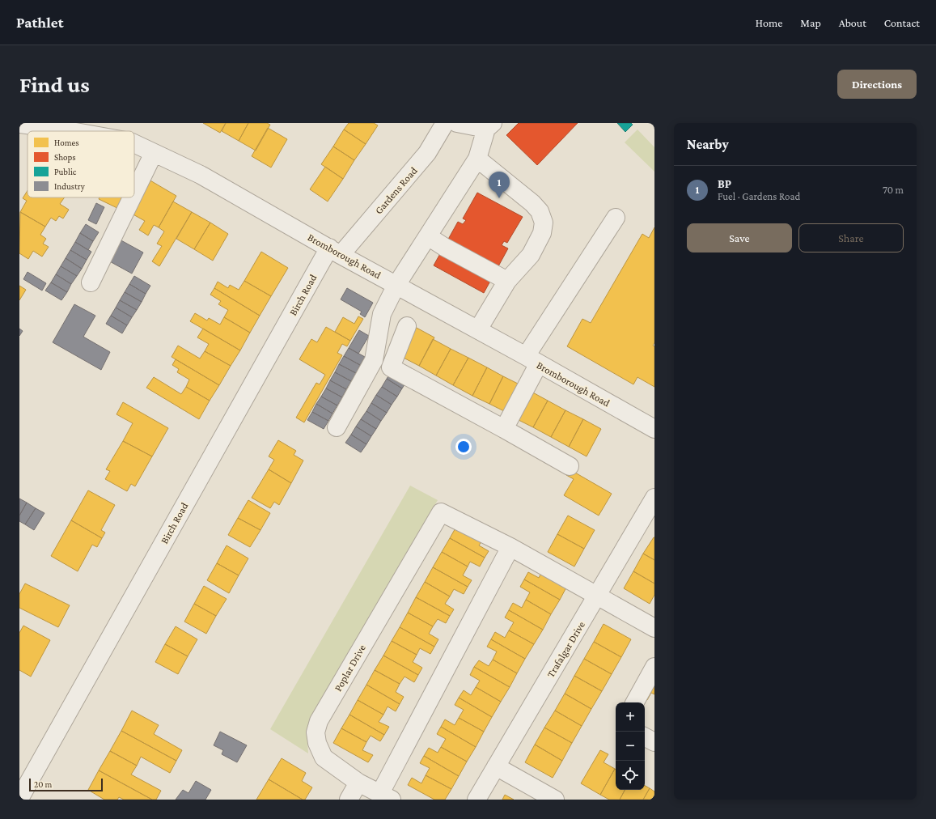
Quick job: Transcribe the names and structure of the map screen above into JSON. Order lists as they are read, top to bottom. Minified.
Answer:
{"streets":{"street":["Gardens Road","Bromborough Road","Birch Road","Trafalgar Drive","Poplar Drive"]},"crossings":[["Gardens Road","Bromborough Road"],["Gardens Road","Birch Road"],["Bromborough Road","Birch Road"]],"legend":["Homes","Shops","Public","Industry"],"scale_bar":"20 m","page":{"header":"Pathlet","nav":["Home","Map","About","Contact"],"buttons":["Directions",["Save","Share"]],"title":"Find us","heading":"Nearby","list":[{"mark":"1","name":"BP","note":"Fuel · Gardens Road","value":"70 m"}],"pins":"1","map_buttons":["+","−"],"scale":"20 m"}}
